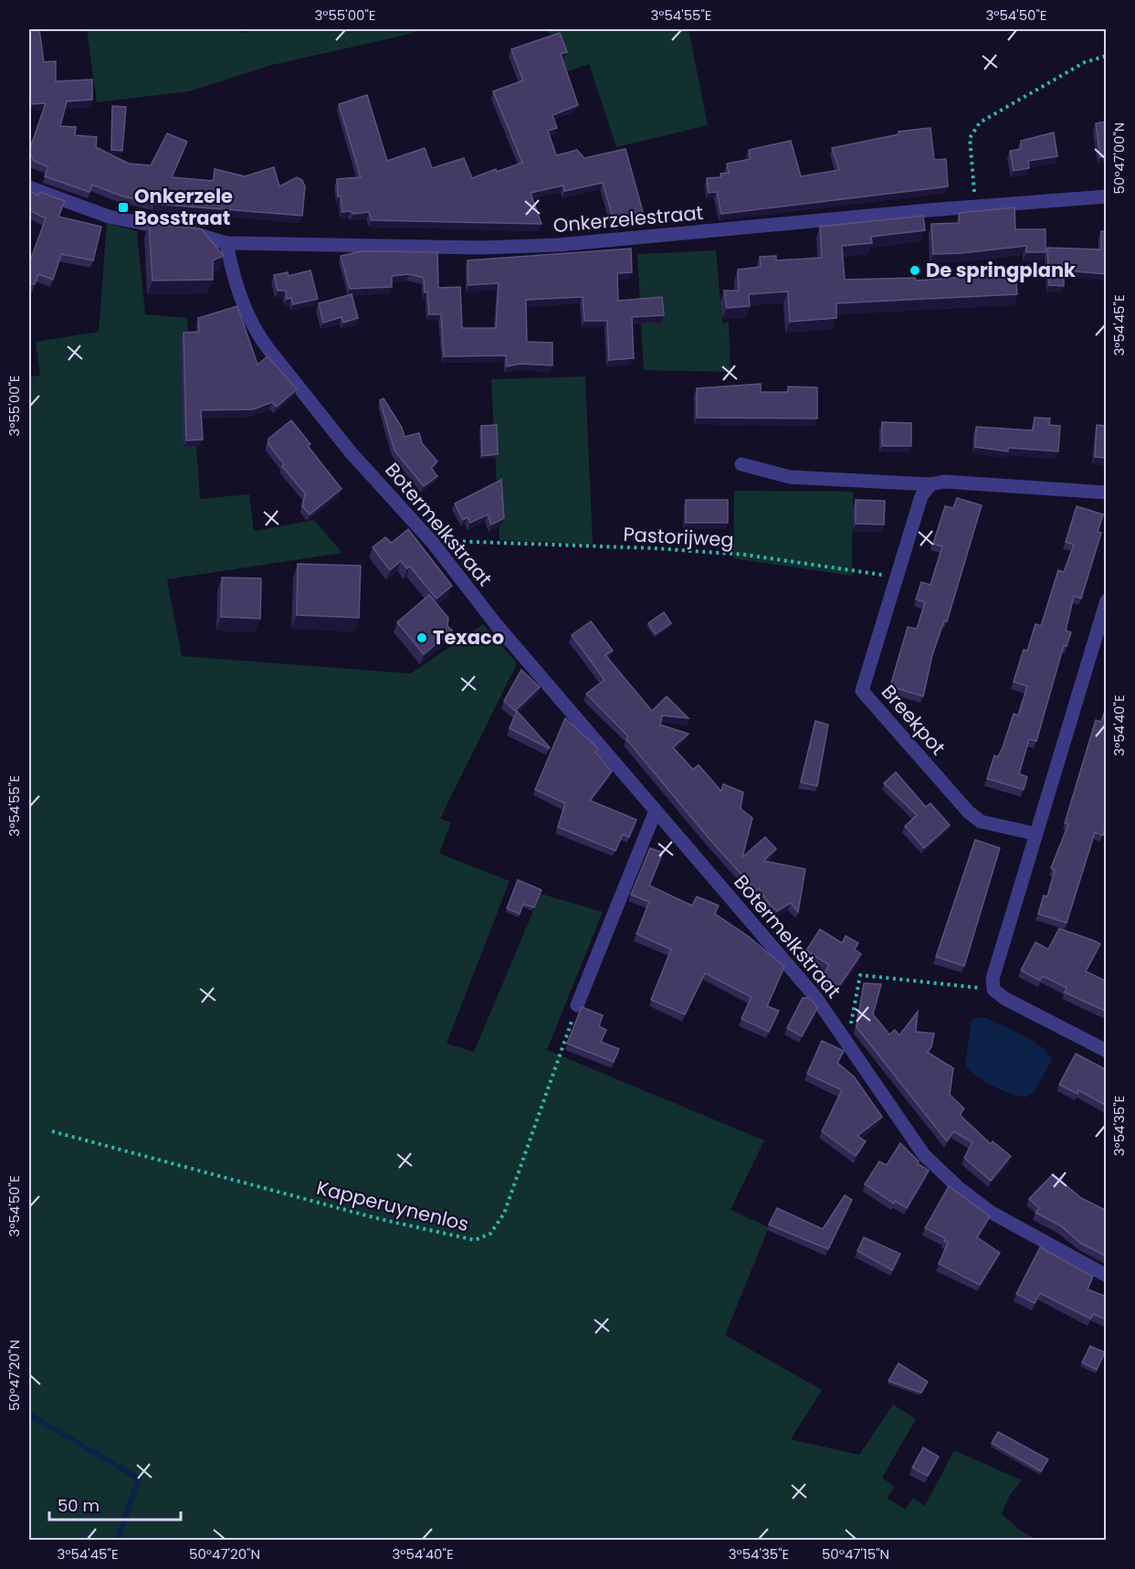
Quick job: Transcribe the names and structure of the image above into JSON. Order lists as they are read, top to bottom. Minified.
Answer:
{"streets":{"street":["Onkerzelestraat","Botermelkstraat","Breekpot"],"path":["Pastorijweg","Kapperuynenlos"]},"crossings":[["Onkerzelestraat","Botermelkstraat"],["Pastorijweg","Breekpot"]],"places":{"transit":["Onkerzele Bosstraat"],"other":["De springplank","Texaco"]},"scale_bar":"50 m","coordinates":["3°55'00\"E","3°54'55\"E","3°54'50\"E","50°47'00\"N","3°54'45\"E","3°54'40\"E","3°54'35\"E","50°47'20\"N","50°47'15\"N"]}
